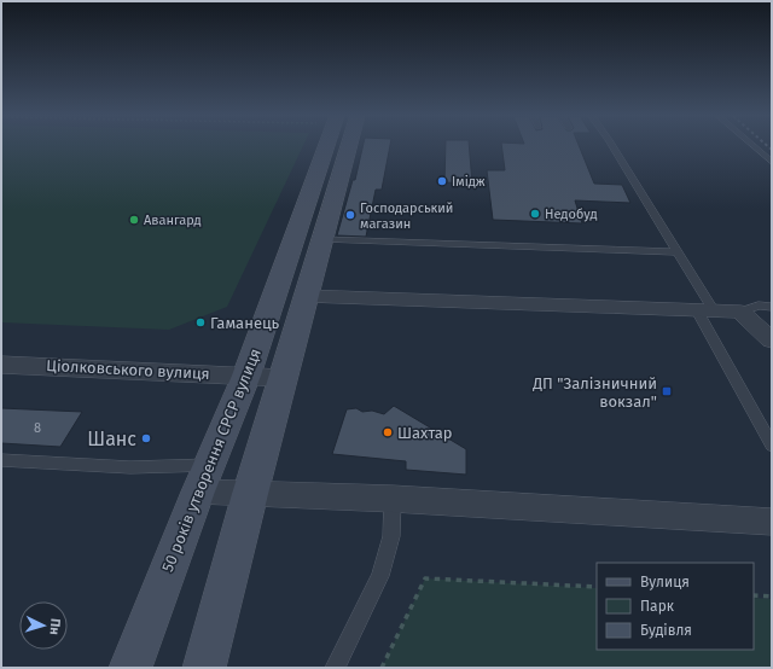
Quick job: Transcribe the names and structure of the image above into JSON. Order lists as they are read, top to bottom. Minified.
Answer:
{"streets":{"main road":["50 років утворення СРСР вулиця"],"street":["Ціолковського вулиця"]},"crossings":[["Ціолковського вулиця","50 років утворення СРСР вулиця"]],"places":{"other":["Імідж","Недобуд","Господарський магазин","Авангард","Гаманець","Шахтар","Шанс"],"transit":["ДП \"Залізничний вокзал\""]},"house_numbers":["8"],"legend":["Вулиця","Парк","Будівля"],"north":"right"}
